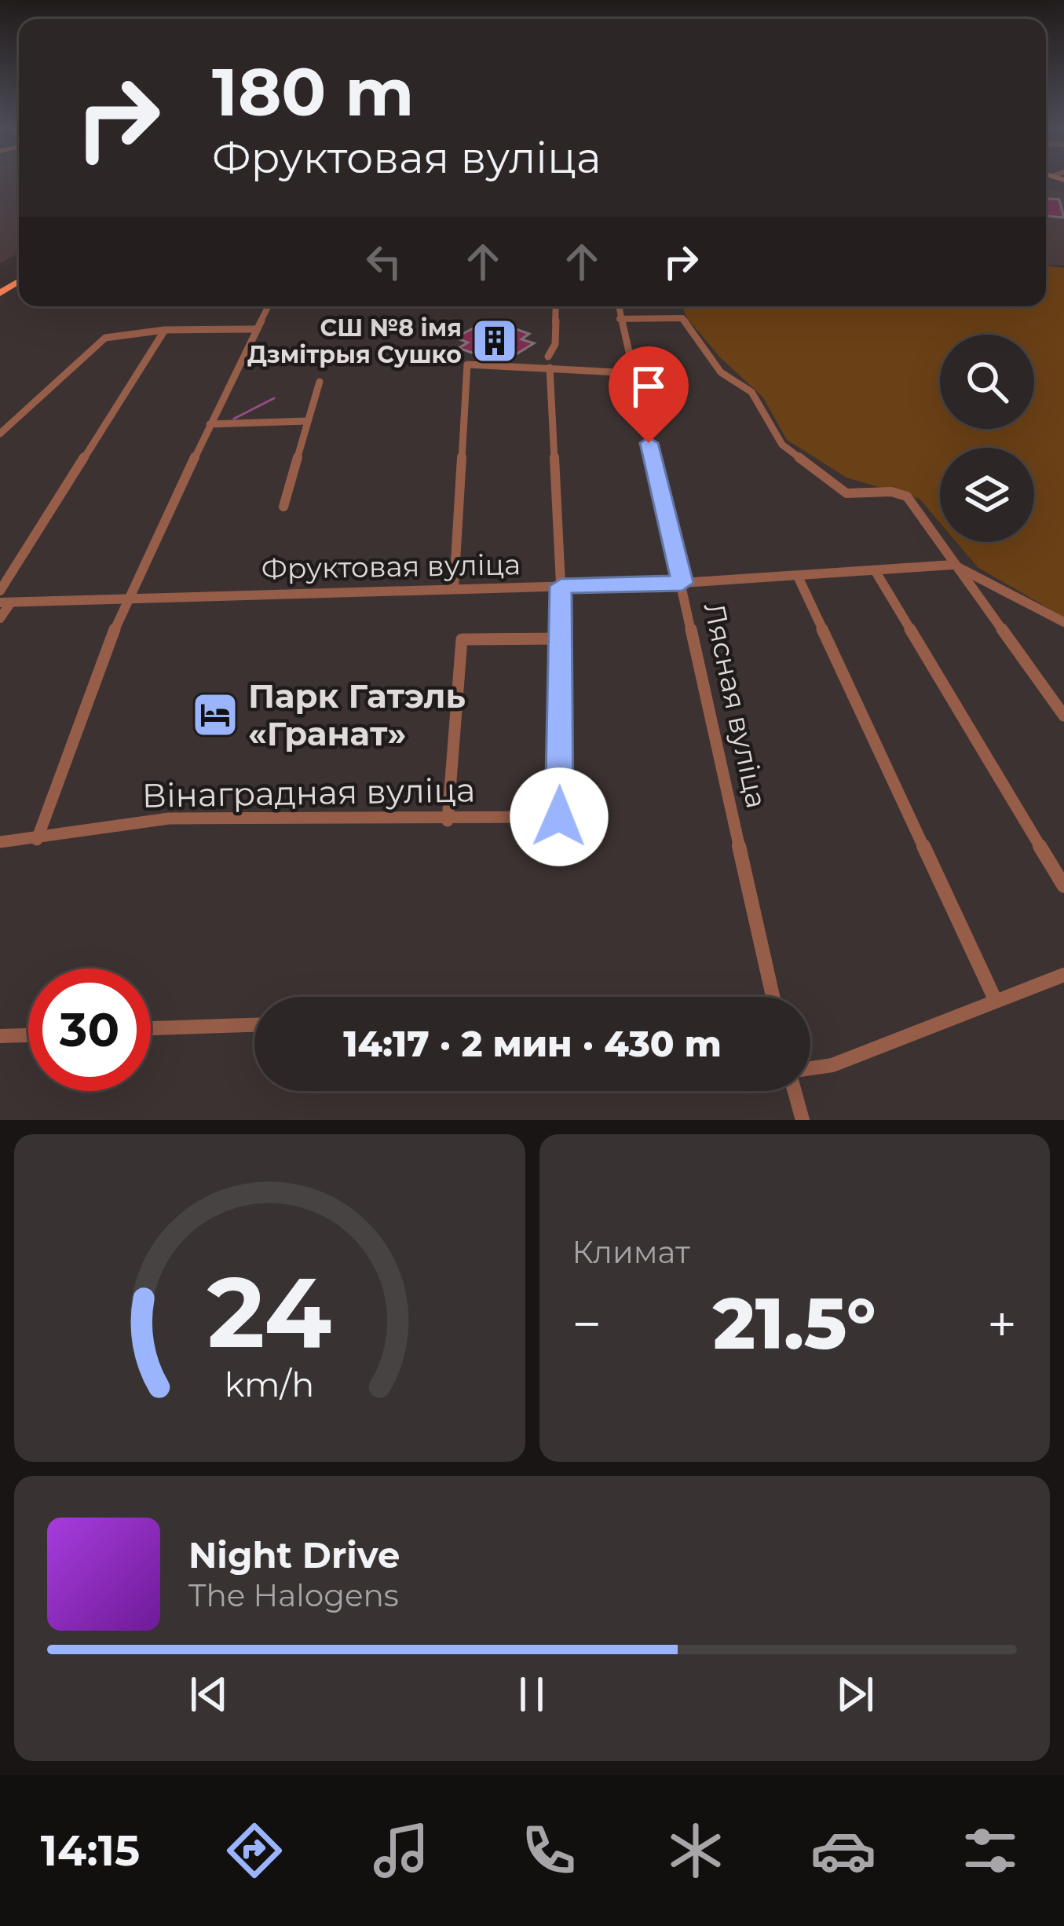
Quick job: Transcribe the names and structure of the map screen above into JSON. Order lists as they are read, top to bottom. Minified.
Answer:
{"streets":{"street":["Фруктовая вуліца","Лясная вуліца","Вінаградная вуліца"]},"crossings":[["Фруктовая вуліца","Лясная вуліца"],["Фруктовая вуліца","Вінаградная вуліца"]],"places":{"building":["СШ №8 імя Дзмітрыя Сушко"],"hotel":["Парк Гатэль «Гранат»"]},"page":{"turn":["180 m","Фруктовая вуліца"],"limit":"30","trip":"14:17 · 2 мин · 430 m","tile":"Климат","heat":["−","21.5°","+"],"song":["Night Drive","The Halogens"],"tabs":"14:15","gauge":["24","km/h"]}}
